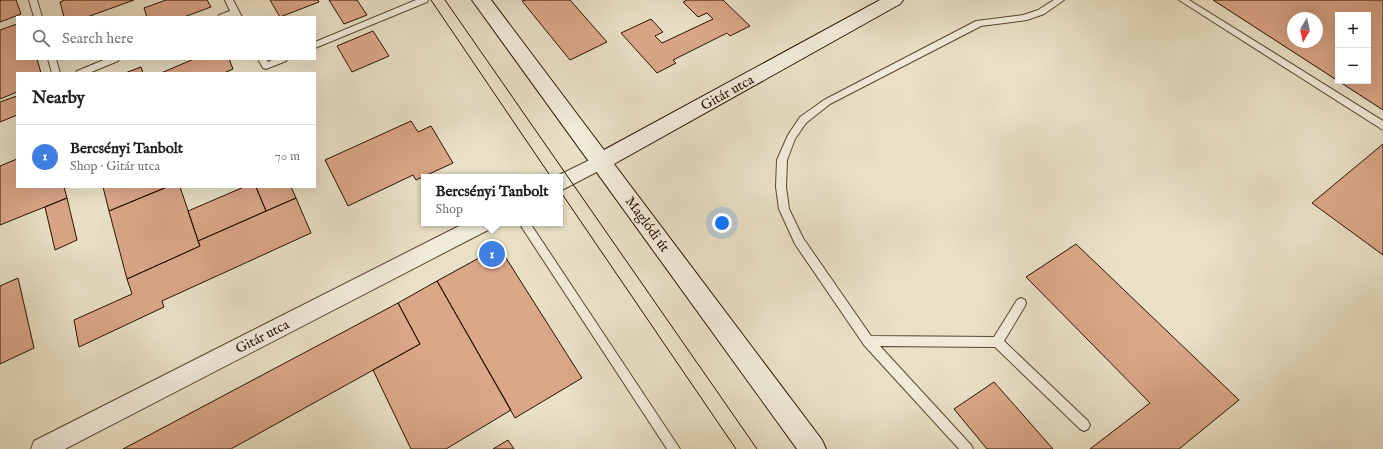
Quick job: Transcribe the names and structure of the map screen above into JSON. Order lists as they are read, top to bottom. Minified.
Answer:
{"streets":{"street":["Gitár utca","Maglódi út"]},"crossings":[["Gitár utca","Maglódi út"]],"north":"bottom","page":{"map_buttons":["+","−"],"search":"Search here","heading":"Nearby","list":[{"mark":"1","name":"Bercsényi Tanbolt","note":"Shop · Gitár utca","value":"70 m"}],"popup":["Bercsényi Tanbolt","Shop"],"pins":"1"}}
